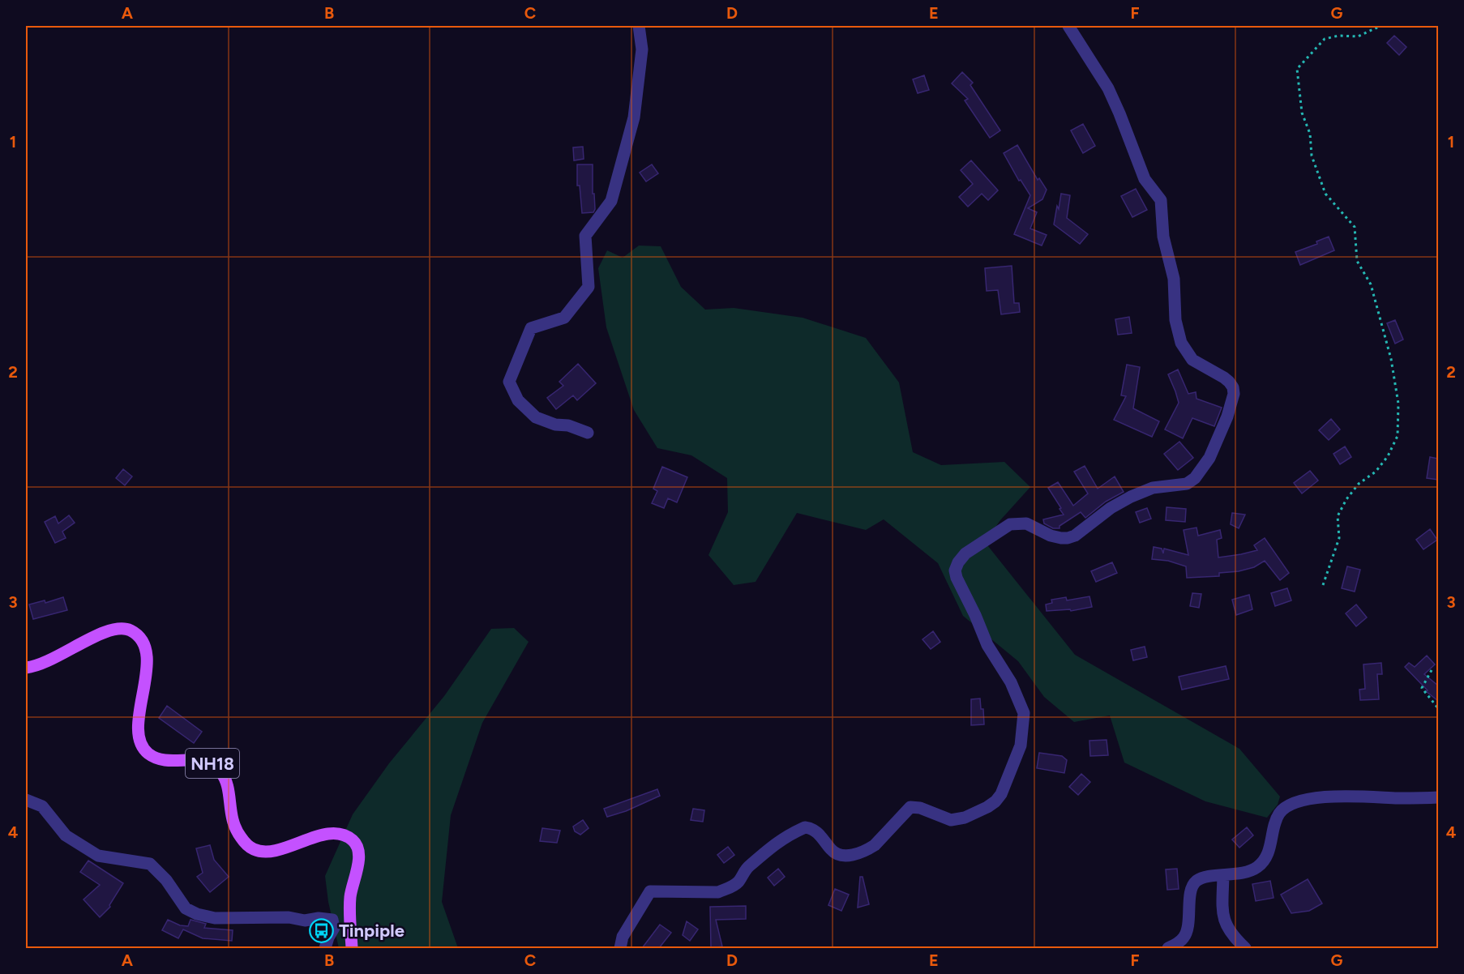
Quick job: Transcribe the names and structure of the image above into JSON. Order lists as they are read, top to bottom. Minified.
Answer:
{"streets":{"main road":["NH18"]},"places":{"bus stop":["Tinpiple"]},"grid":{"columns":["A","B","C","D","E","F","G"],"rows":["1","2","3","4"]}}
